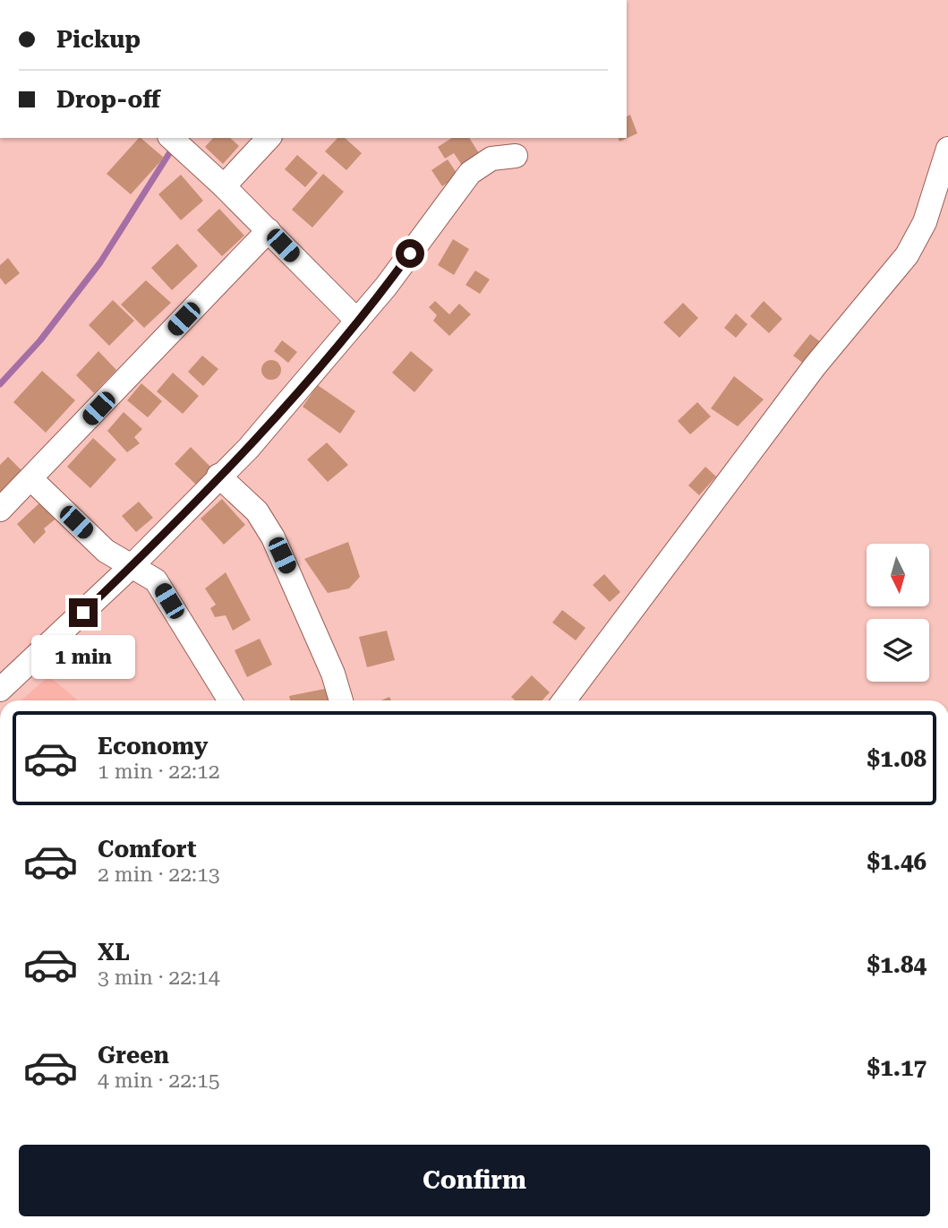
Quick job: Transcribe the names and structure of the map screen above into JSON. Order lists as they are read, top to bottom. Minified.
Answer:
{"north":"bottom","page":{"banner":["Pickup","Drop-off"],"bubble":"1 min","list":[{"name":"Economy","note":"1 min · 22:12","value":"$1.08"},{"name":"Comfort","note":"2 min · 22:13","value":"$1.46"},{"name":"XL","note":"3 min · 22:14","value":"$1.84"},{"name":"Green","note":"4 min · 22:15","value":"$1.17"}],"buttons":"Confirm"}}
